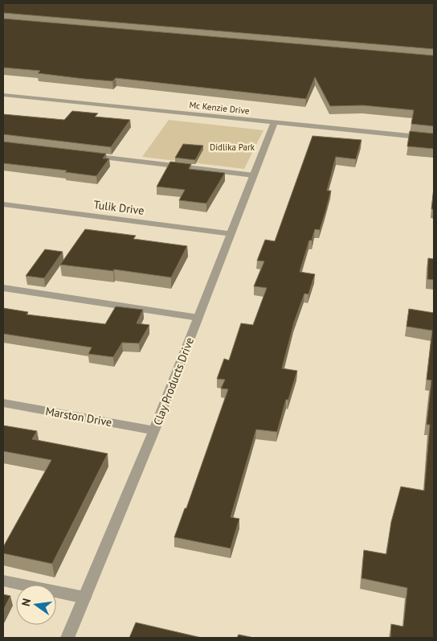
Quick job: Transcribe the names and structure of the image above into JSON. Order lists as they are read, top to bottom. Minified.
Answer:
{"streets":{"street":["Mc Kenzie Drive","Tulik Drive","Clay Products Drive","Marston Drive"]},"crossings":[["Mc Kenzie Drive","Clay Products Drive"],["Tulik Drive","Clay Products Drive"],["Clay Products Drive","Marston Drive"]],"parks":["Didlika Park"],"north":"left"}
